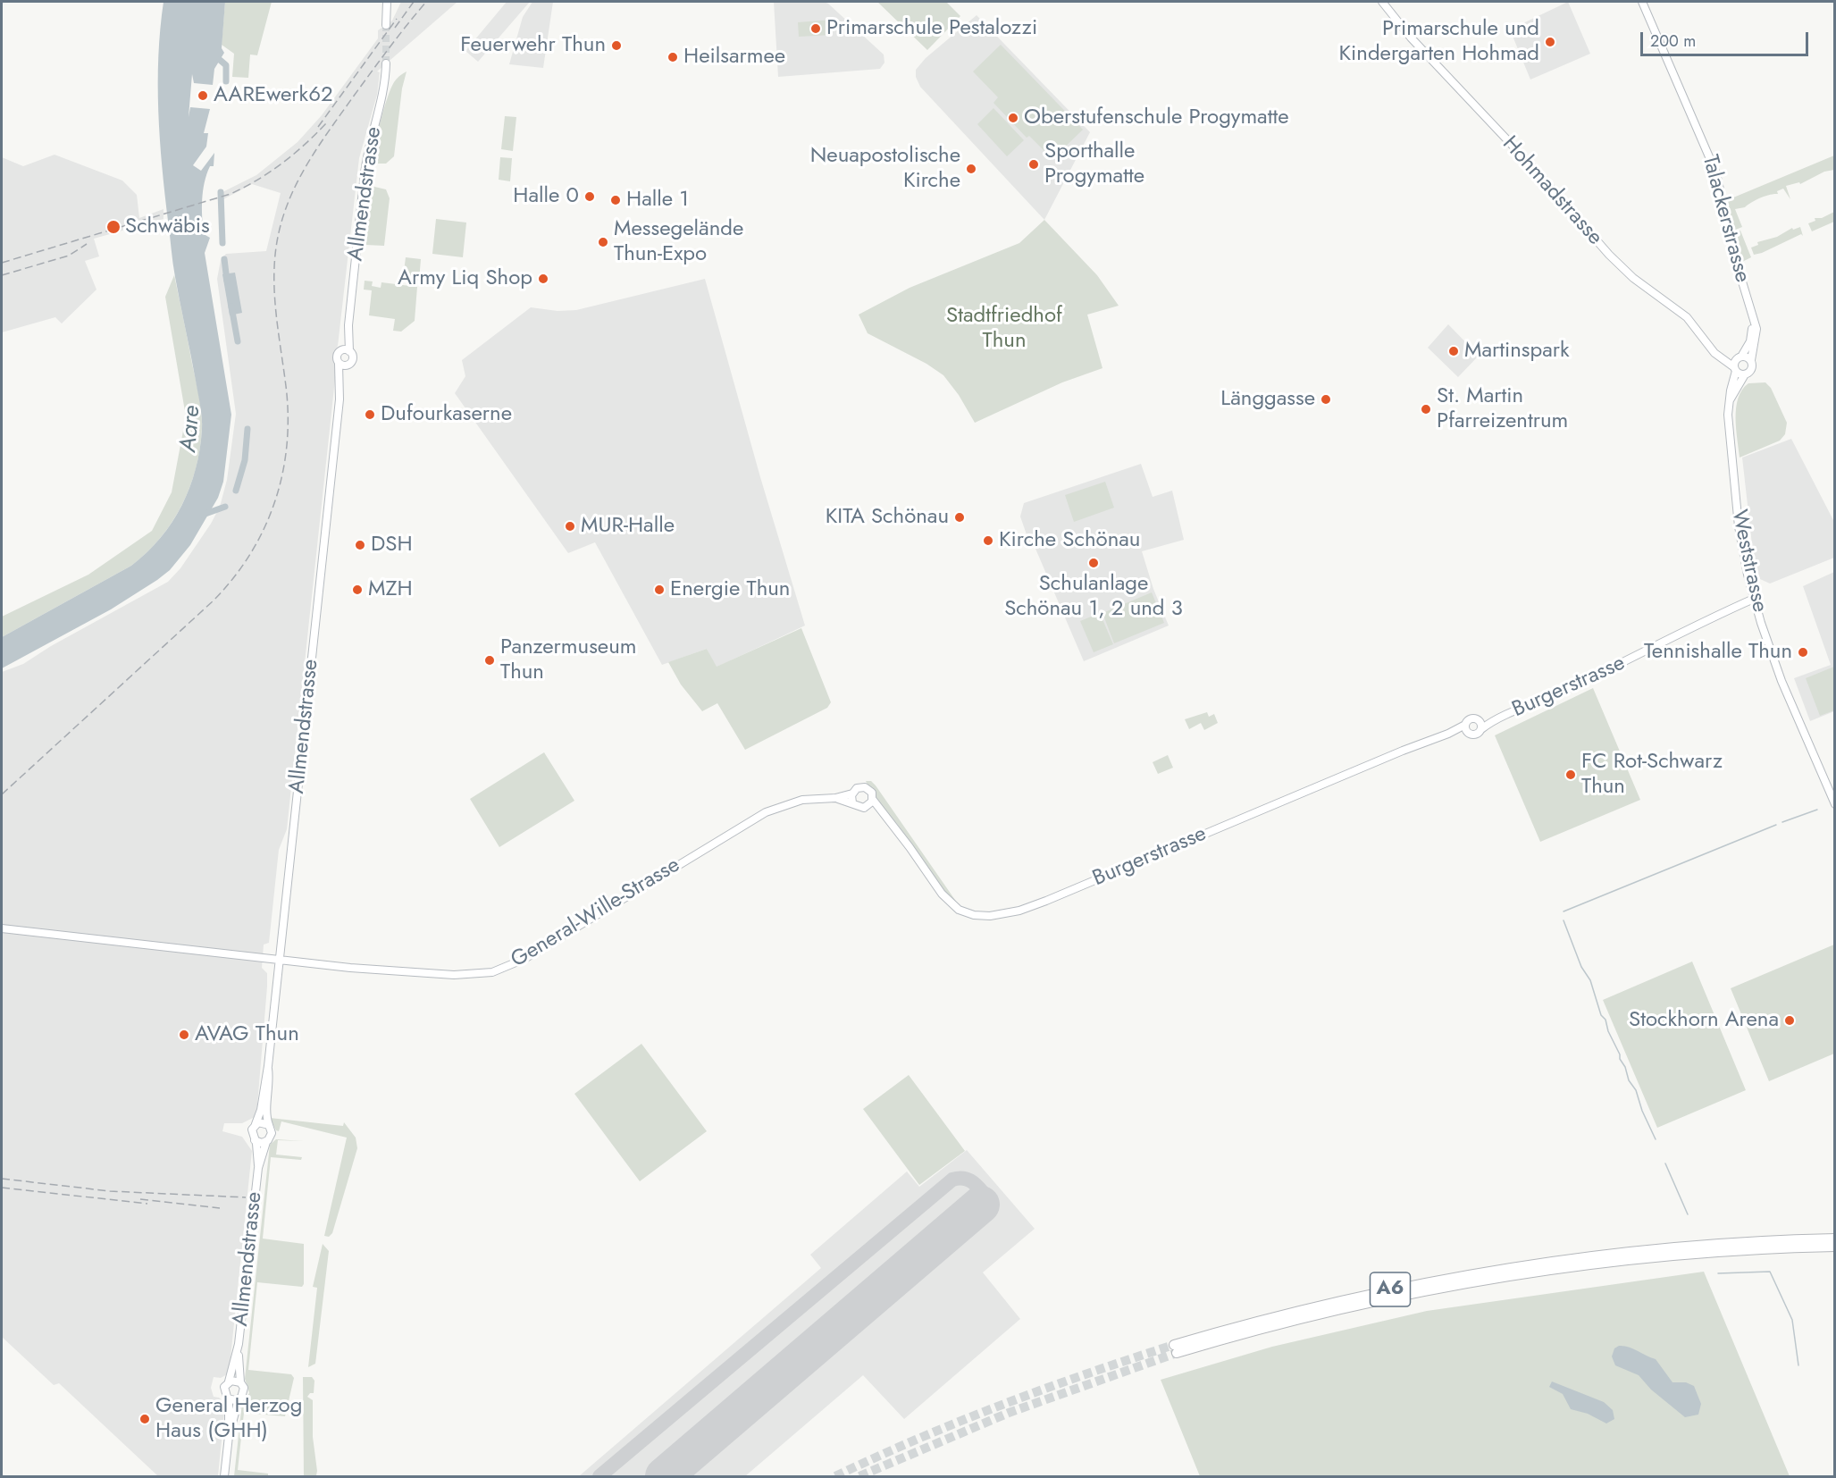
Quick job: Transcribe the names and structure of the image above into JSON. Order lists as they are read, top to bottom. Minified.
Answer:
{"streets":{"highway":["A6"],"main road":["Hohmadstrasse","Allmendstrasse","Talackerstrasse","Weststrasse","Burgerstrasse","General-Wille-Strasse"]},"crossings":[["Hohmadstrasse","Talackerstrasse"],["Hohmadstrasse","Weststrasse"],["Allmendstrasse","General-Wille-Strasse"],["Talackerstrasse","Weststrasse"],["Weststrasse","Burgerstrasse"],["Burgerstrasse","General-Wille-Strasse"]],"water":["Aare"],"parks":["Stadtfriedhof Thun"],"places":["Primarschule Pestalozzi","Primarschule und Kindergarten Hohmad","Feuerwehr Thun","Heilsarmee","AAREwerk62","Oberstufenschule Progymatte","Sporthalle Progymatte","Neuapostolische Kirche","Halle 0","Halle 1","Schwäbis","Messegelände Thun-Expo","Army Liq Shop","Martinspark","Länggasse","St. Martin Pfarreizentrum","Dufourkaserne","KITA Schönau","MUR-Halle","Kirche Schönau","DSH","Schulanlage Schönau 1, 2 und 3","MZH","Energie Thun","Tennishalle Thun","Panzermuseum Thun","FC Rot-Schwarz Thun","Stockhorn Arena","AVAG Thun","General Herzog Haus (GHH)"],"scale_bar":"200 m"}
